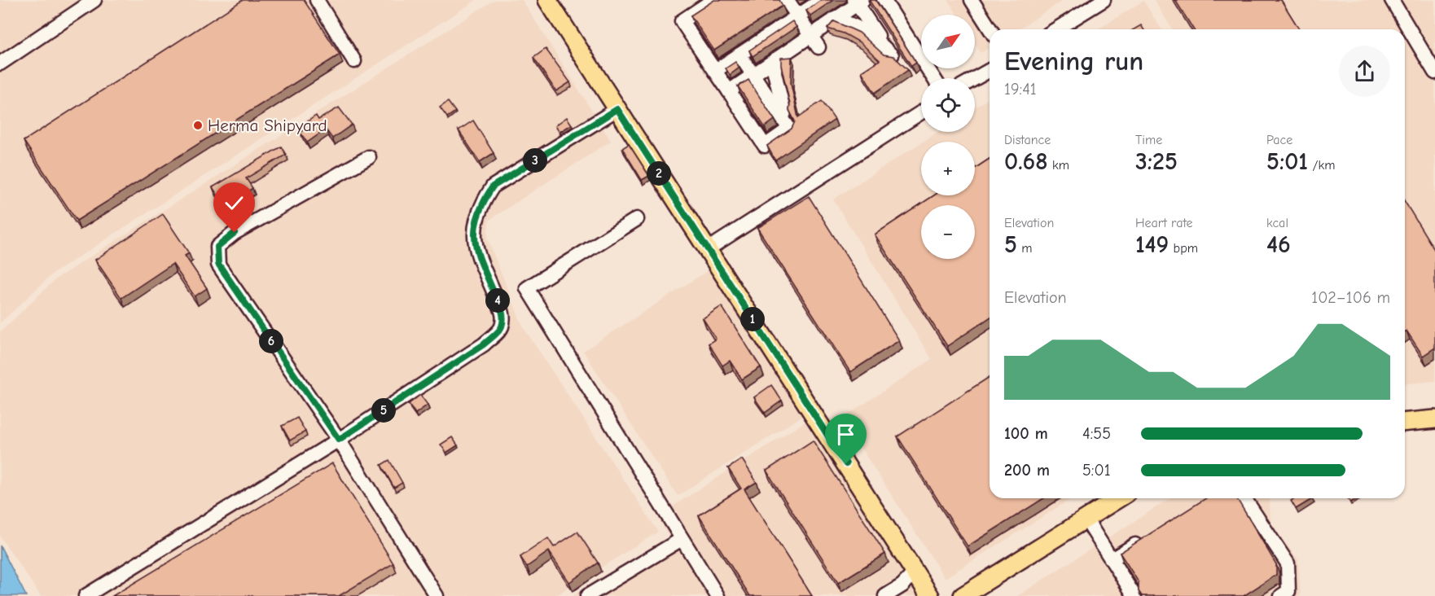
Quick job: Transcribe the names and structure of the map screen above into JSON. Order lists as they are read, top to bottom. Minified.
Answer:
{"places":["Herma Shipyard"],"north":"top right","page":{"map_buttons":["+","−"],"heading":["Evening run","19:41"],"stats":[["Distance","0.68 km"],["Time","3:25"],["Pace","5:01 /km"],["Elevation","5 m"],["Heart rate","149 bpm"],["kcal","46"]],"pins":["3","2","4","1","6","5"],"chart":["Elevation","102–106 m"],"list":[{"name":"100 m","note":"4:55"},{"name":"200 m","note":"5:01"}]}}
